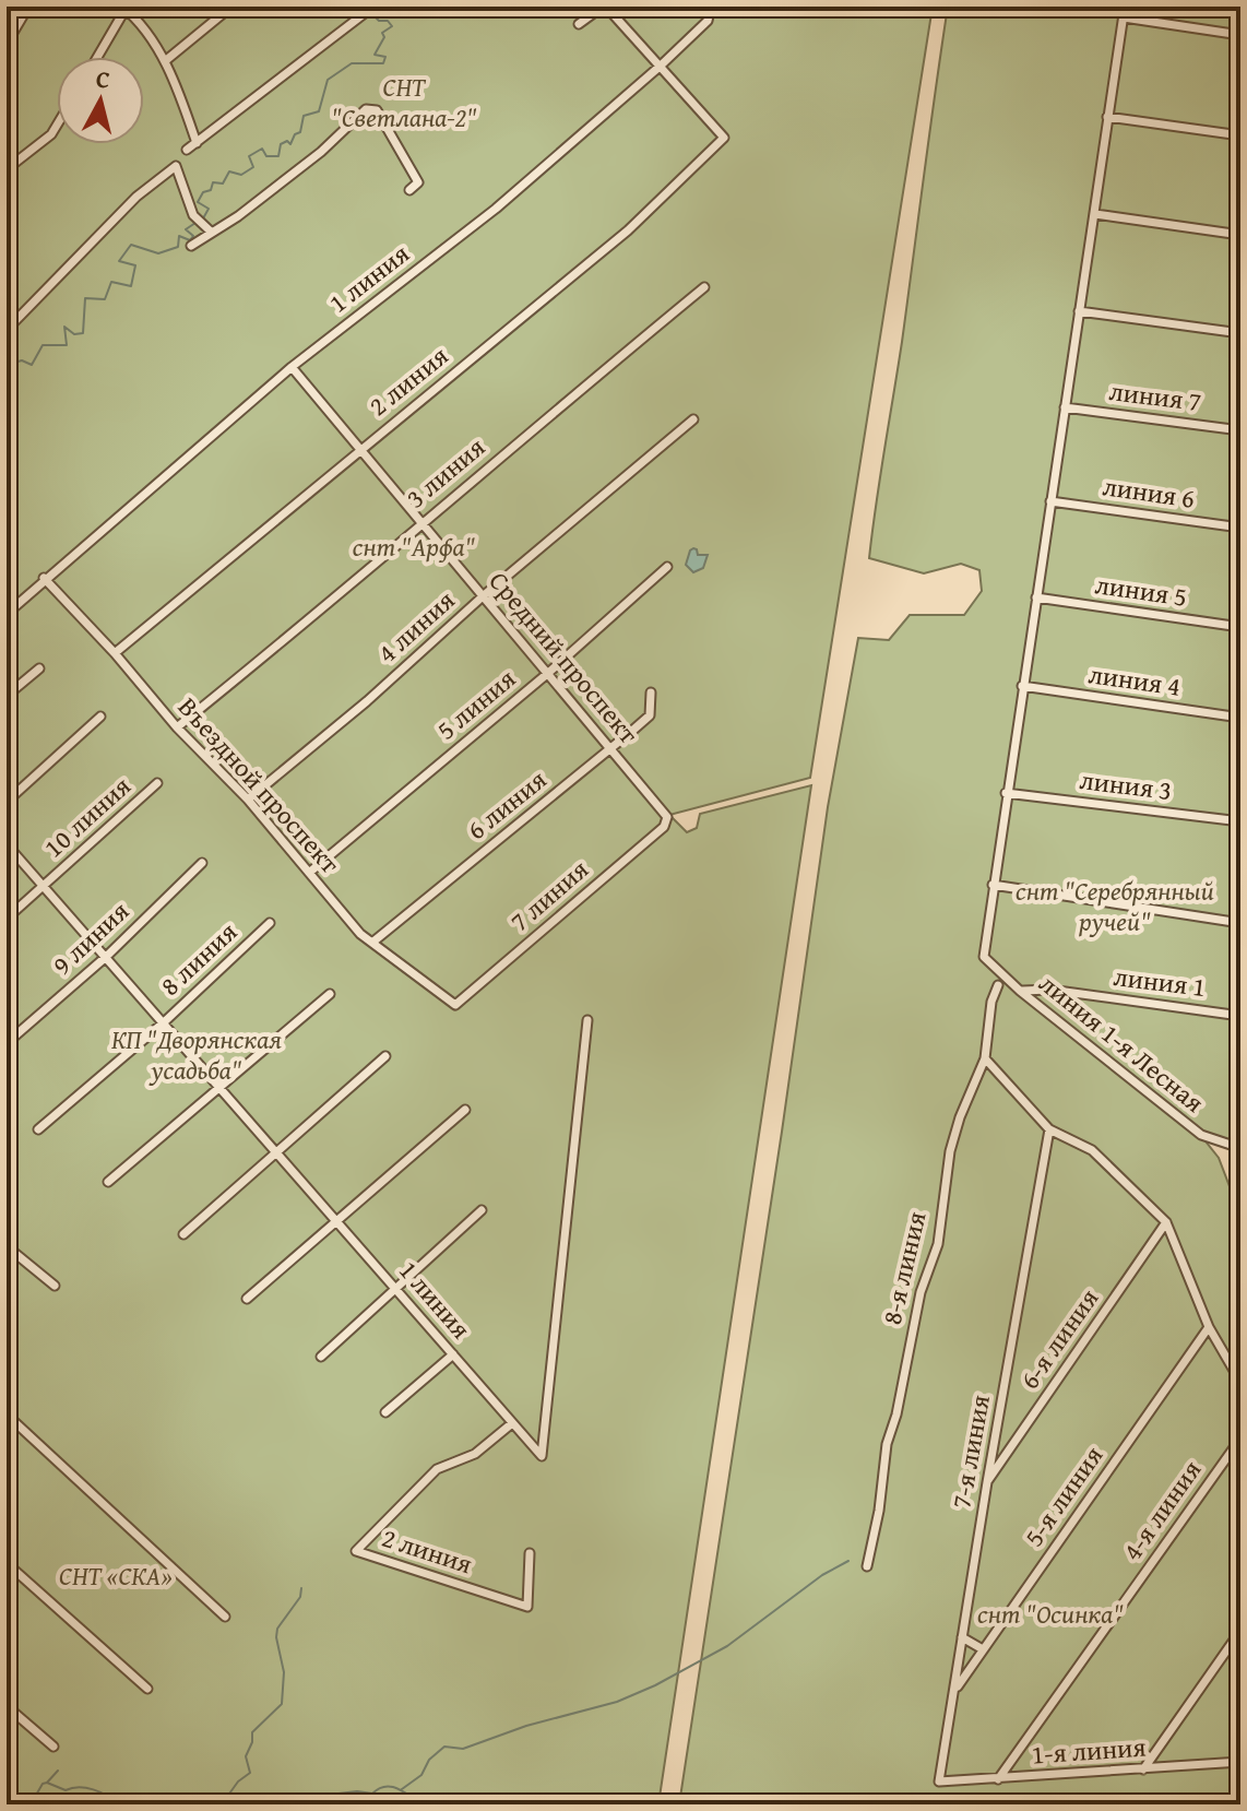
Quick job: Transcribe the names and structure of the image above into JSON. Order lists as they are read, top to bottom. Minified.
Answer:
{"streets":{"street":["1 линия","2 линия","линия 7","3 линия","линия 6","линия 5","4 линия","Средний проспект","линия 4","5 линия","Въездной проспект","линия 3","6 линия","10 линия","7 линия","9 линия","8 линия","линия 1","линия 1-я Лесная","8-я линия","6-я линия","7-я линия","5-я линия","4-я линия","1-я линия"]},"crossings":[["1 линия","2 линия"],["1 линия","Средний проспект"],["1 линия","Въездной проспект"],["1 линия","10 линия"],["1 линия","9 линия"],["1 линия","8 линия"],["2 линия","Средний проспект"],["2 линия","Въездной проспект"],["3 линия","Средний проспект"],["3 линия","Въездной проспект"],["4 линия","Средний проспект"],["4 линия","Въездной проспект"],["Средний проспект","5 линия"],["Средний проспект","6 линия"],["Средний проспект","7 линия"],["5 линия","Въездной проспект"],["Въездной проспект","6 линия"],["Въездной проспект","7 линия"],["линия 1","линия 1-я Лесная"],["6-я линия","7-я линия"],["7-я линия","5-я линия"],["7-я линия","1-я линия"],["4-я линия","1-я линия"]],"parks":["СНТ \"Светлана-2\"","снт \"Арфа\"","снт \"Серебрянный ручей\"","КП \"Дворянская усадьба\"","СНТ «СКА»","снт \"Осинка\""],"north":"top"}
